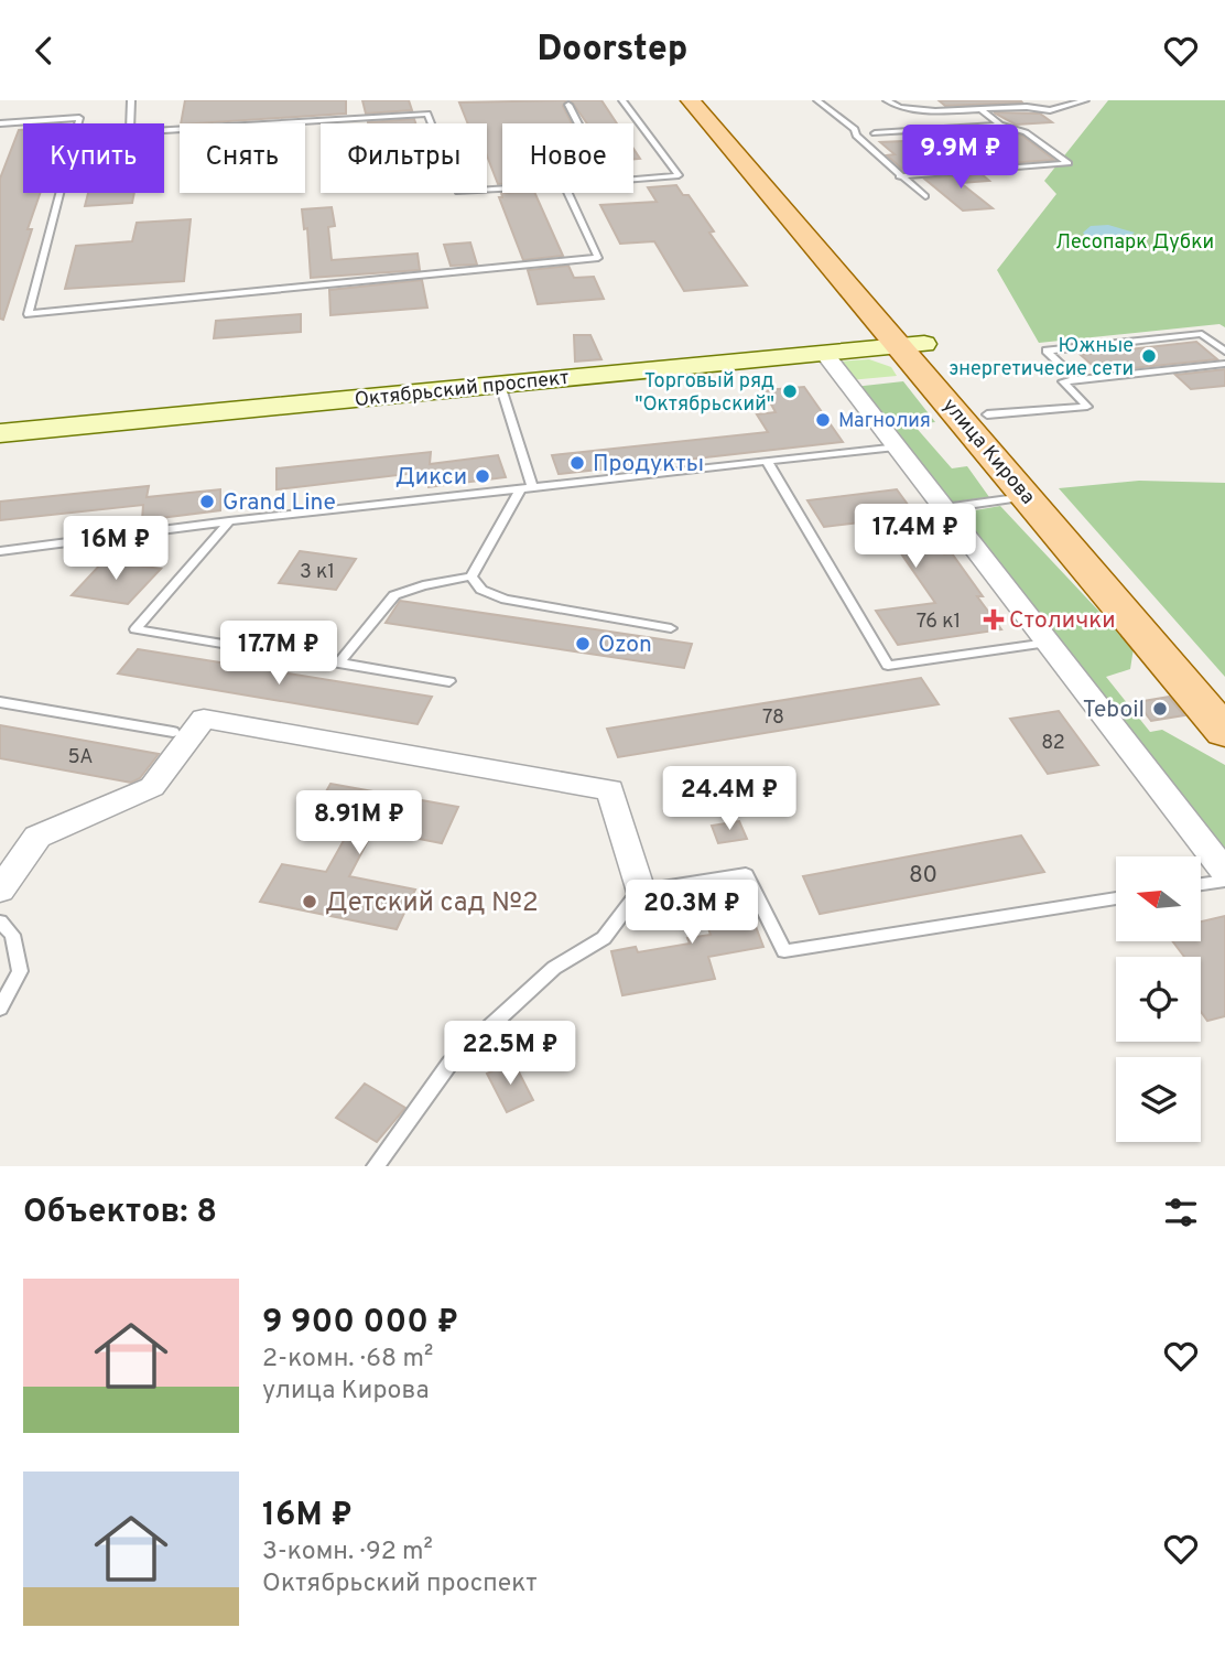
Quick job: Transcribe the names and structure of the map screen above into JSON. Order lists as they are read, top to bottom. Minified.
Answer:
{"streets":{"main road":["Октябрьский проспект","улица Кирова"]},"crossings":[["Октябрьский проспект","улица Кирова"]],"parks":["Лесопарк Дубки"],"places":{"other":["Южные энергетичесие сети","Торговый ряд \"Октябрьский\"","Магнолия","Продукты","Дикси","Grand Line","Ozon","Teboil","Детский сад №2"],"health":["Столички"]},"house_numbers":["3 к1","76 к1","78","82","5А","80"],"north":"left","page":{"header":"Doorstep","chip":["Купить","Снять","Фильтры","Новое"],"price":["9.9M ₽","17.4M ₽","16M ₽","17.7M ₽","24.4M ₽","8.91M ₽","20.3M ₽","22.5M ₽"],"heading":"Объектов: 8","list":[{"name":"9 900 000 ₽","note":"2-комн. · 68 m² · улица Кирова"},{"name":"16M ₽","note":"3-комн. · 92 m² · Октябрьский проспект"}]}}
